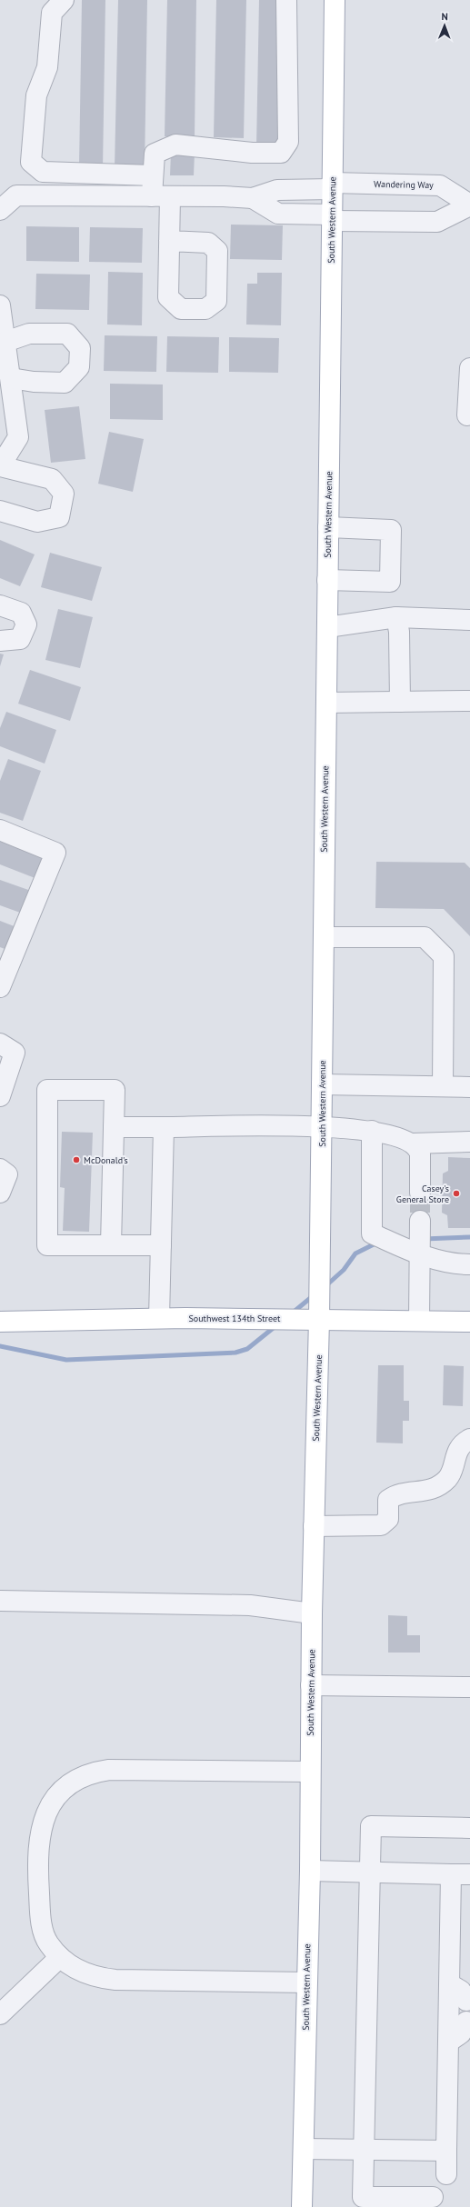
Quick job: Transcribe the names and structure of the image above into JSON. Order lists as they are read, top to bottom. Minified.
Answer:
{"streets":{"main road":["South Western Avenue","Southwest 134th Street"],"street":["Wandering Way"]},"crossings":[["Wandering Way","South Western Avenue"],["South Western Avenue","Southwest 134th Street"]],"places":["McDonald's","Casey's General Store"],"north":"top"}
